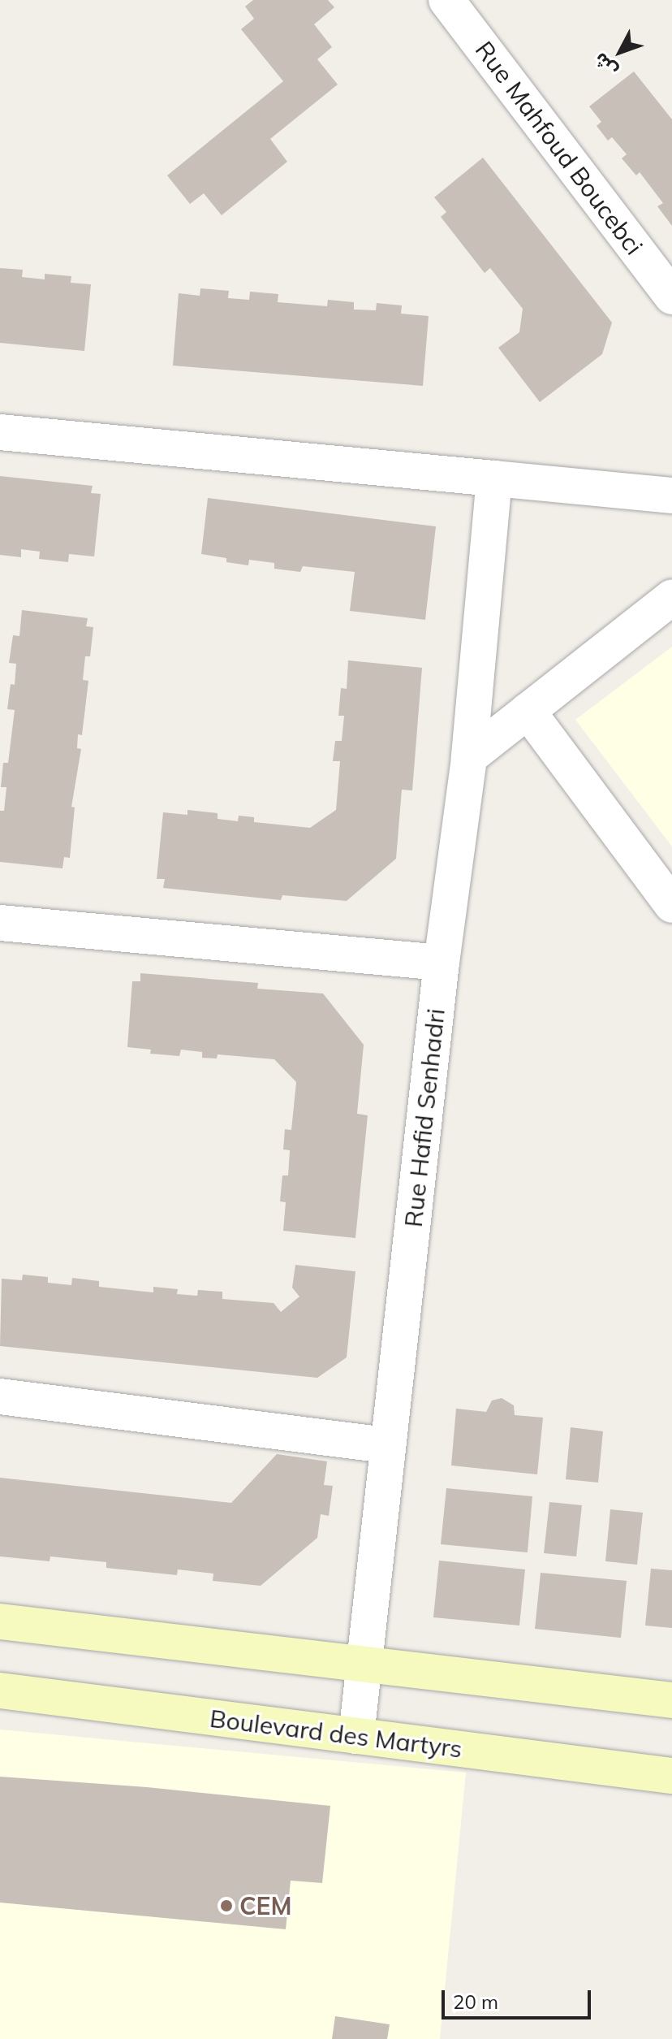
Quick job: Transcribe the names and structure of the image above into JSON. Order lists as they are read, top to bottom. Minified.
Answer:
{"streets":{"street":["Rue Mahfoud Boucebci","Rue Hafid Senhadri","Boulevard des Martyrs"]},"crossings":[["Rue Hafid Senhadri","Boulevard des Martyrs"]],"places":["CEM"],"scale_bar":"20 m","north":"bottom left"}
